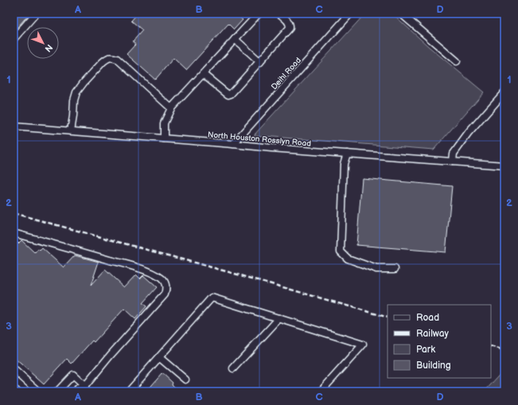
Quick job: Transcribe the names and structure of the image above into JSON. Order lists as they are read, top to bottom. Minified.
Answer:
{"streets":{"street":["Deihl Road","North Houston Rosslyn Road"]},"crossings":[["Deihl Road","North Houston Rosslyn Road"]],"legend":["Road","Railway","Park","Building"],"north":"bottom right","grid":{"columns":["A","B","C","D"],"rows":["1","2","3"]}}
